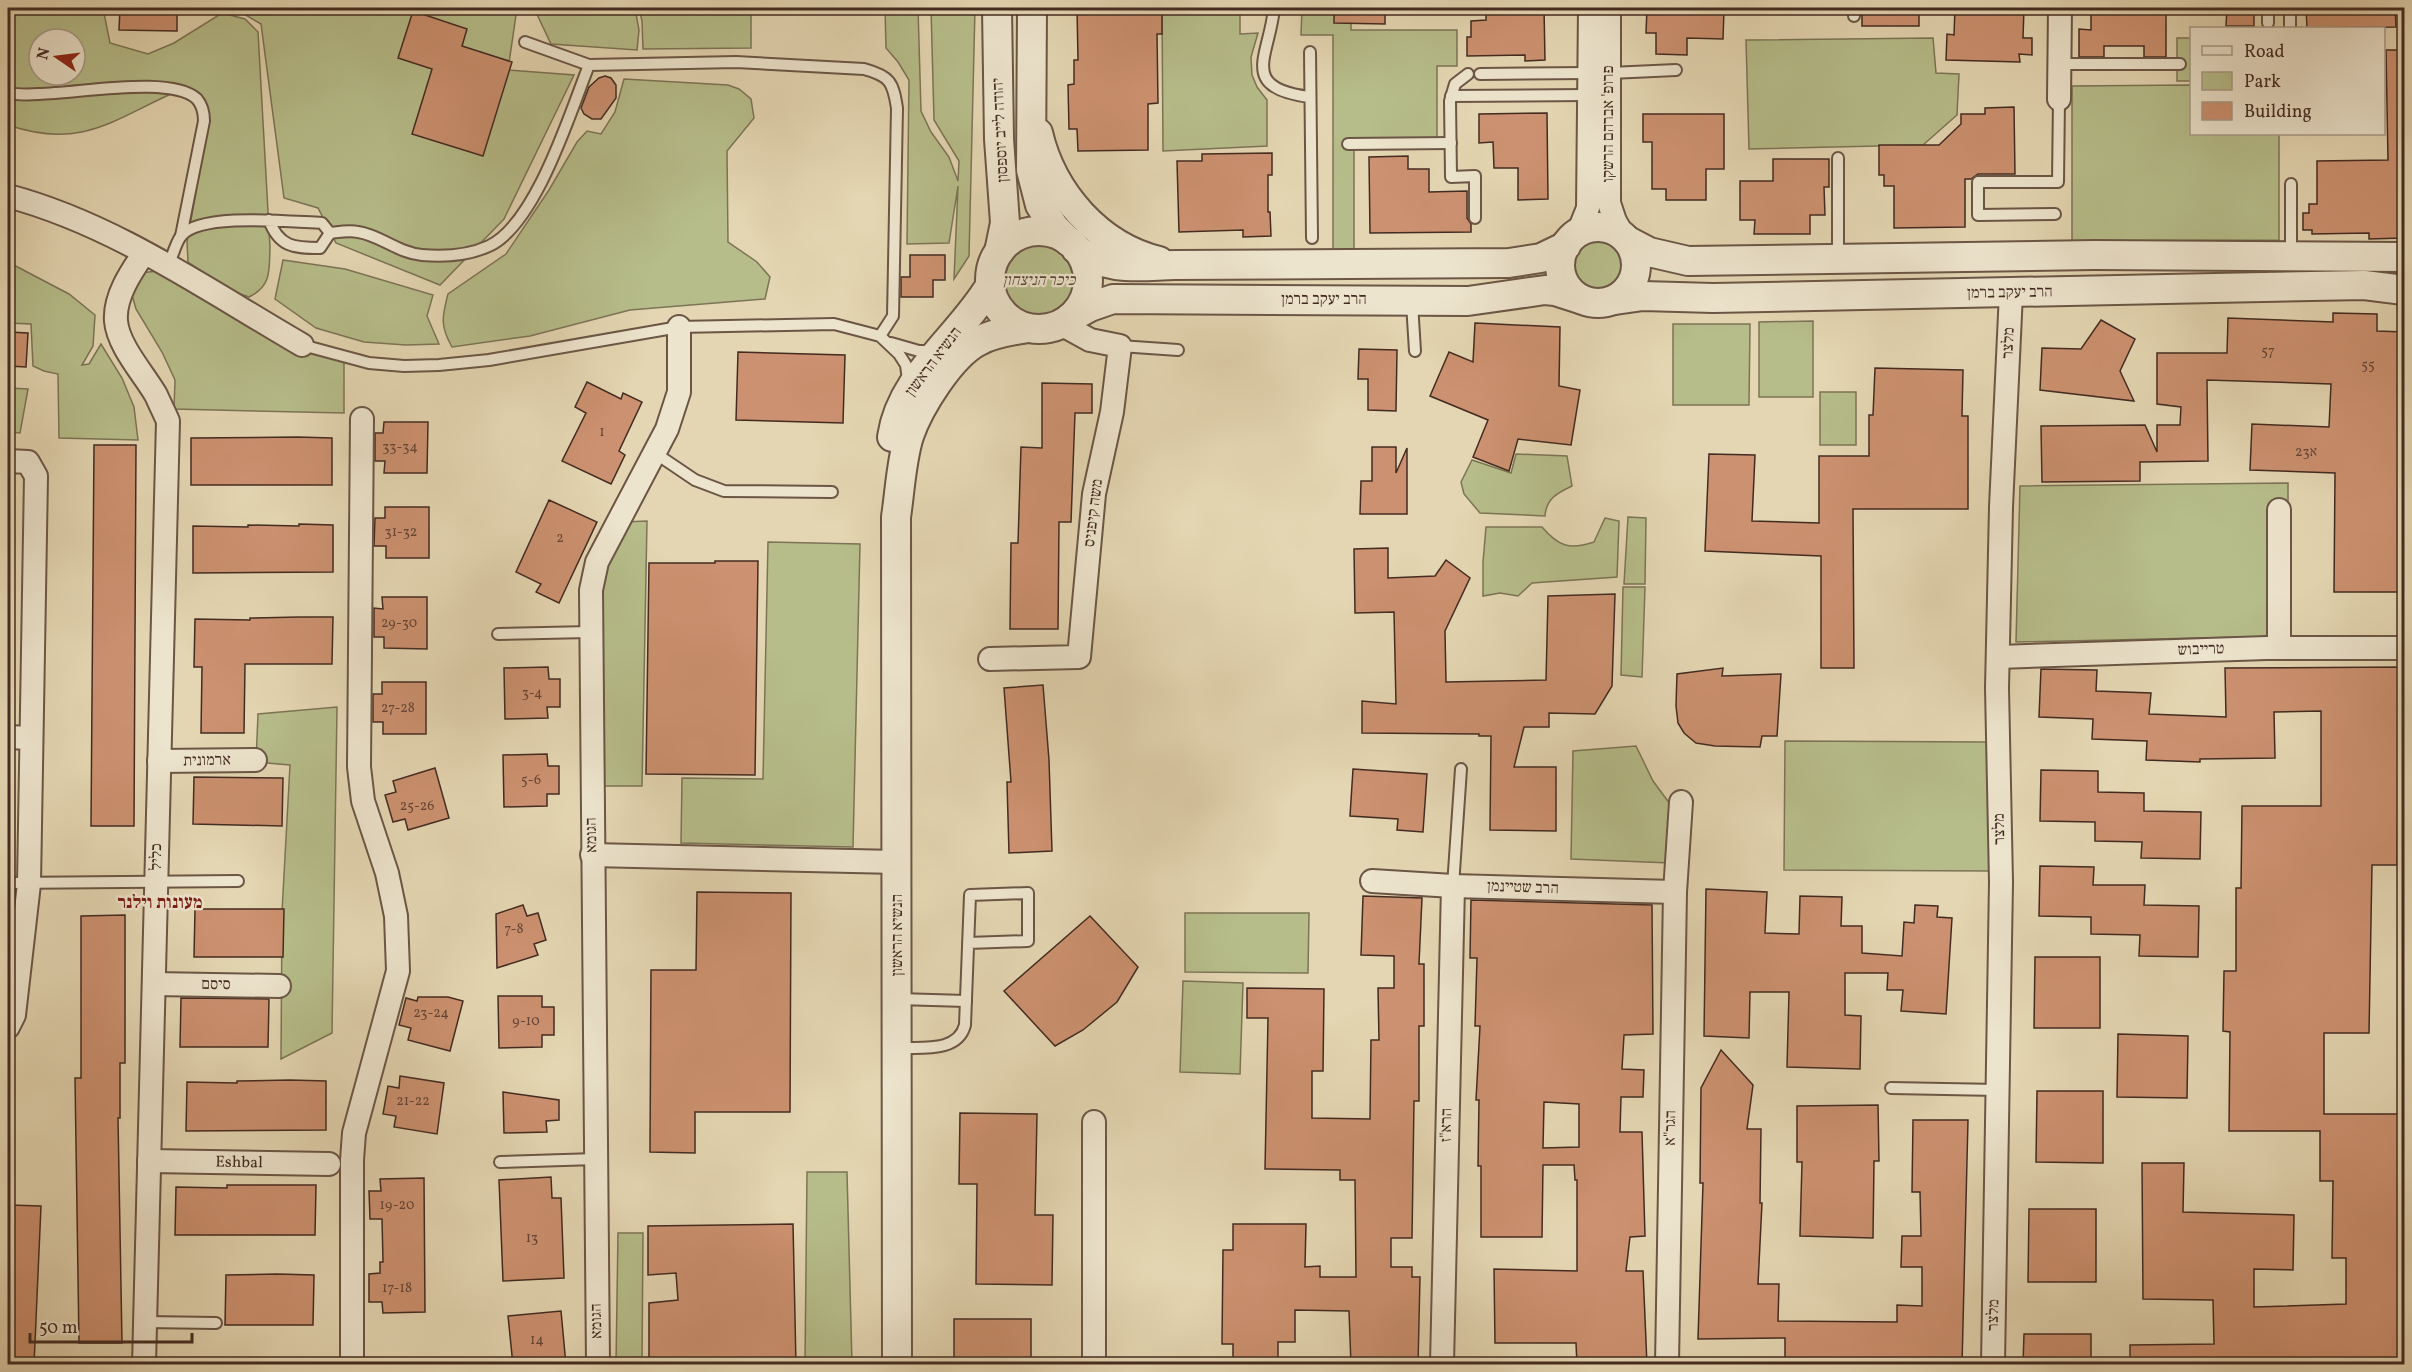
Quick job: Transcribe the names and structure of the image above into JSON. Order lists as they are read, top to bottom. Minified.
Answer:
{"streets":{"street":["פרופ' אברהם הרשקו","יהודה לייב יוספסון","הרב יעקב ברמן","מלצר","הנשיא הראשון","משה קיפניס","טרייבוש","ארמונית","הגומא","כליל","הרב שטיינמן","סיסם","הרא\"ז","הגר\"א","Eshbal"]},"crossings":[["פרופ' אברהם הרשקו","הרב יעקב ברמן"],["יהודה לייב יוספסון","הרב יעקב ברמן"],["יהודה לייב יוספסון","הנשיא הראשון"],["הרב יעקב ברמן","מלצר"],["הרב יעקב ברמן","הנשיא הראשון"],["מלצר","טרייבוש"],["ארמונית","כליל"],["כליל","סיסם"],["כליל","Eshbal"],["הרב שטיינמן","הרא\"ז"],["הרב שטיינמן","הגר\"א"]],"districts":["מעונות וילנר"],"parks":["כיכר הניצחון"],"house_numbers":["57","55","1","33-34","23א","31-32","2","29-30","3-4","27-28","5-6","25-26","7-8","23-24","9-10","21-22","19-20","13","17-18","14"],"legend":["Road","Park","Building"],"scale_bar":"50 m","north":"left"}
